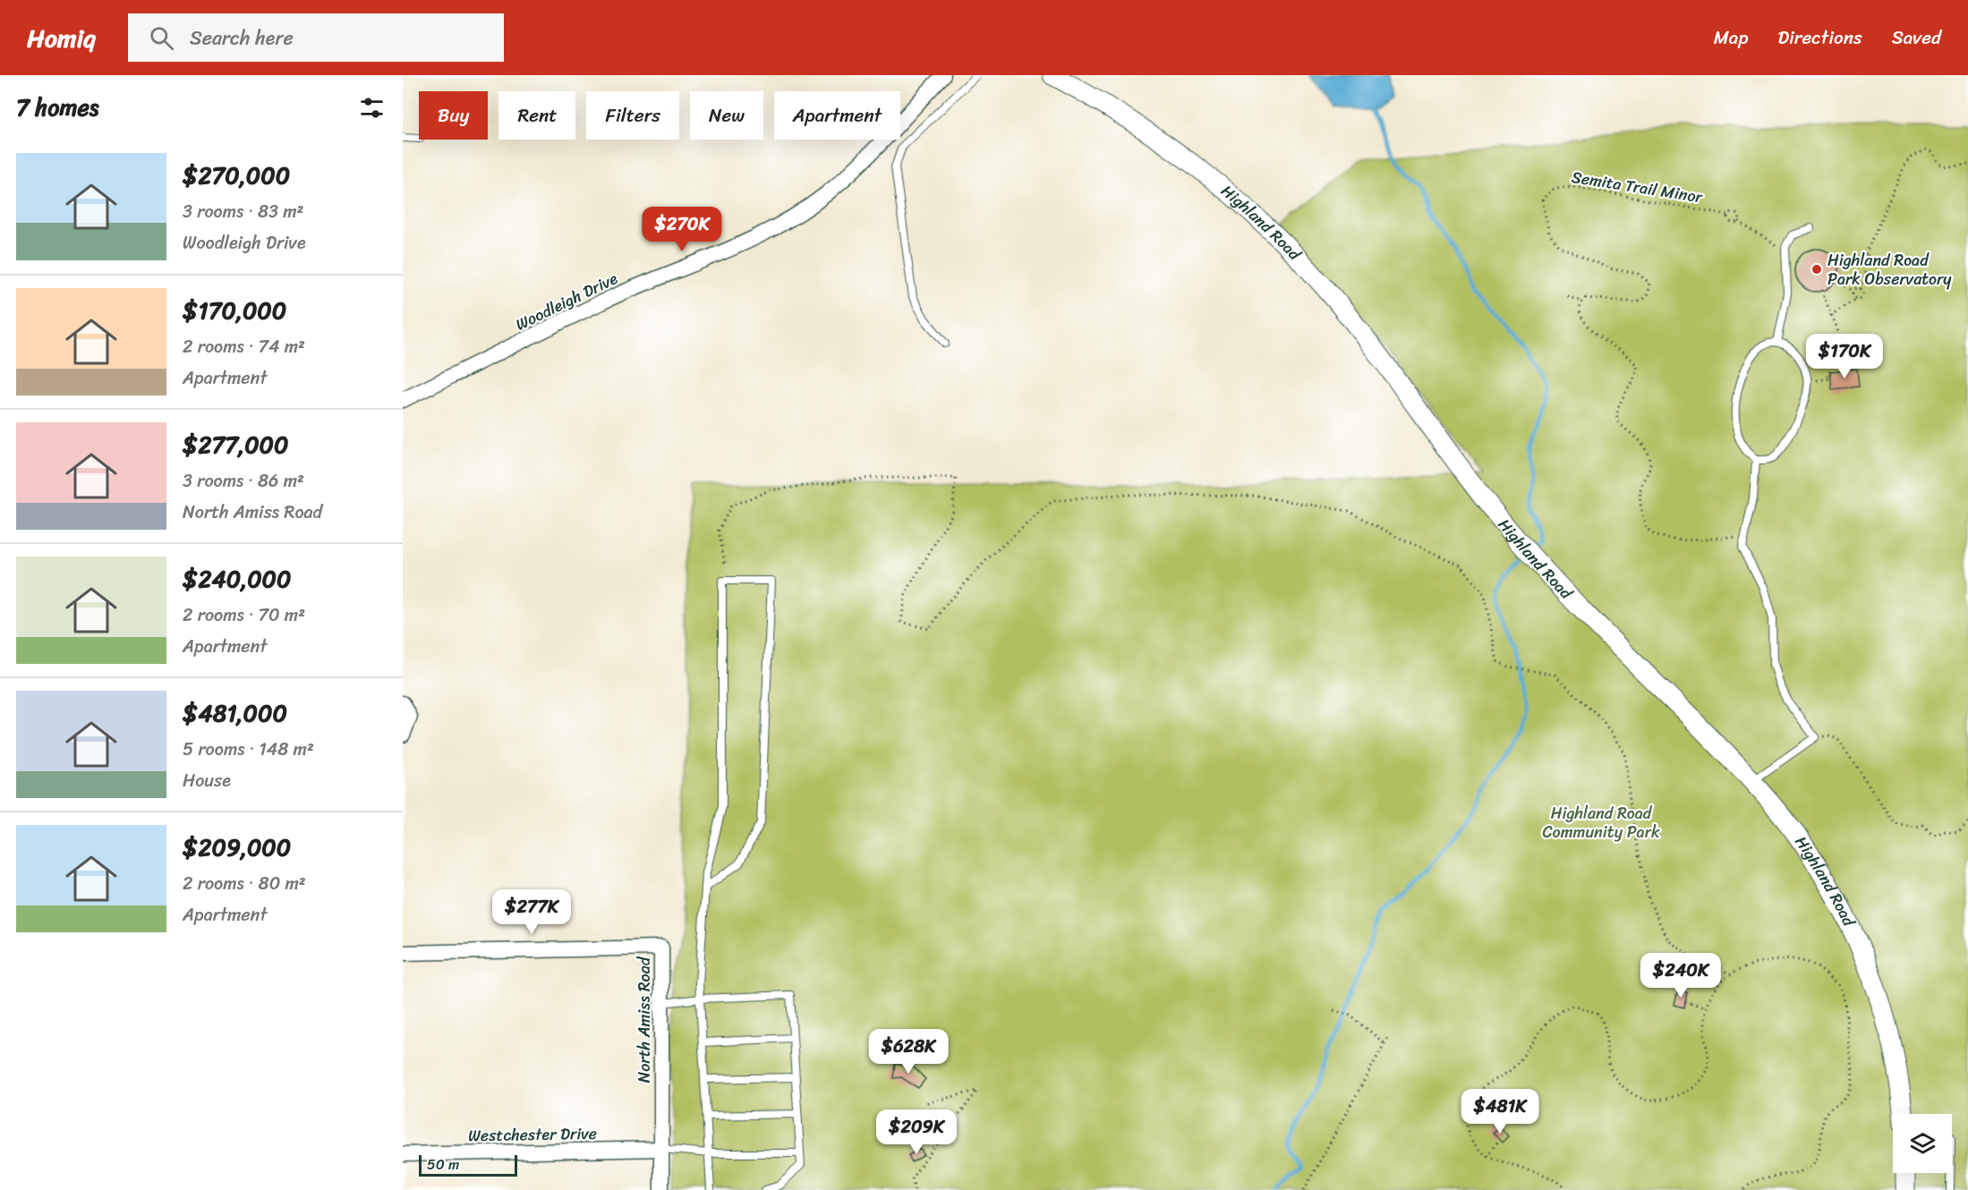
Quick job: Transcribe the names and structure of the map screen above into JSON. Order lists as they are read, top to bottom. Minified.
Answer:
{"streets":{"street":["Highland Road","Woodleigh Drive","North Amiss Road","Westchester Drive"],"path":["Semita Trail Minor"]},"crossings":[["North Amiss Road","Westchester Drive"]],"parks":["Highland Road Community Park"],"places":["Highland Road Park Observatory"],"scale_bar":"50 m","page":{"header":"Homiq","search":"Search here","nav":["Map","Directions","Saved"],"heading":"7 homes","chip":["Buy","Rent","Filters","New","Apartment"],"list":[{"name":"$270,000","note":"3 rooms · 83 m² · Woodleigh Drive"},{"name":"$170,000","note":"2 rooms · 74 m² · Apartment"},{"name":"$277,000","note":"3 rooms · 86 m² · North Amiss Road"},{"name":"$240,000","note":"2 rooms · 70 m² · Apartment"},{"name":"$481,000","note":"5 rooms · 148 m² · House"},{"name":"$209,000","note":"2 rooms · 80 m² · Apartment"}],"price":["$270K","$170K","$277K","$240K","$628K","$481K","$209K"],"scale":"50 m"}}
